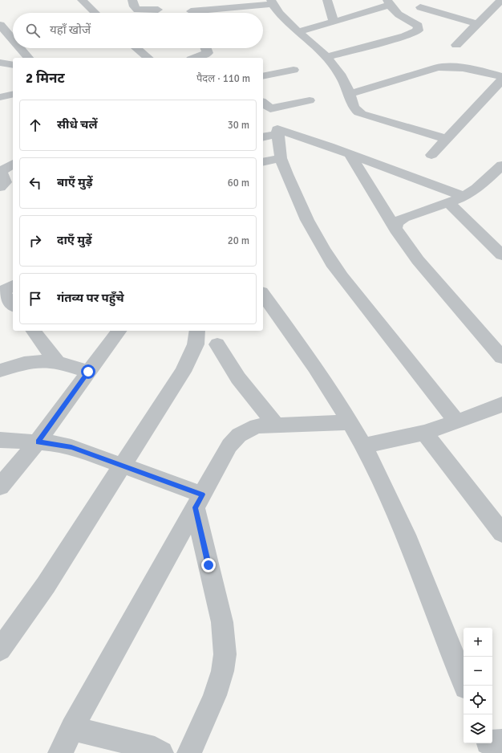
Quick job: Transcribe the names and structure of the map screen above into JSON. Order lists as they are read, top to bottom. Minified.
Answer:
{"page":{"search":"यहाँ खोजें","heading":["2 मिनट","पैदल · 110 m"],"list":[["सीधे चलें","30 m"],["बाएँ मुड़ें","60 m"],["दाएँ मुड़ें","20 m"],"गंतव्य पर पहुँचे"],"map_buttons":["+","−"]}}
